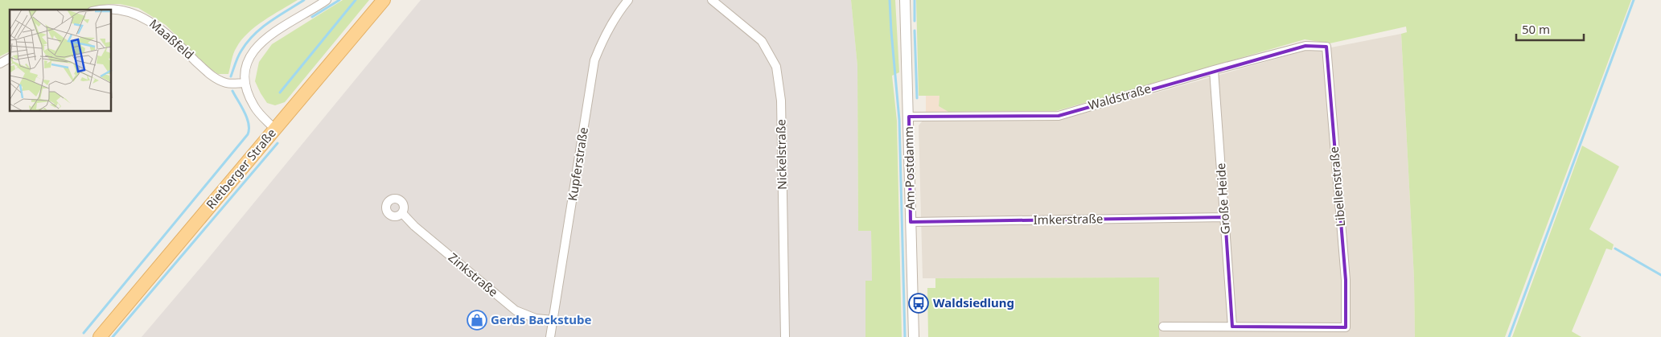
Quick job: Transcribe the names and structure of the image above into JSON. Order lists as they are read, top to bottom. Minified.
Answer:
{"streets":{"main road":["Rietberger Straße"],"street":["Maaßfeld","Waldstraße","Nickelstraße","Kupferstraße","Am Postdamm","Libellenstraße","Große Heide","Imkerstraße","Zinkstraße"]},"crossings":[["Waldstraße","Am Postdamm"],["Waldstraße","Libellenstraße"],["Waldstraße","Große Heide"],["Kupferstraße","Zinkstraße"],["Am Postdamm","Imkerstraße"],["Libellenstraße","Große Heide"],["Große Heide","Imkerstraße"]],"places":{"bus stop":["Waldsiedlung"],"shop":["Gerds Backstube"]},"scale_bar":"50 m"}
